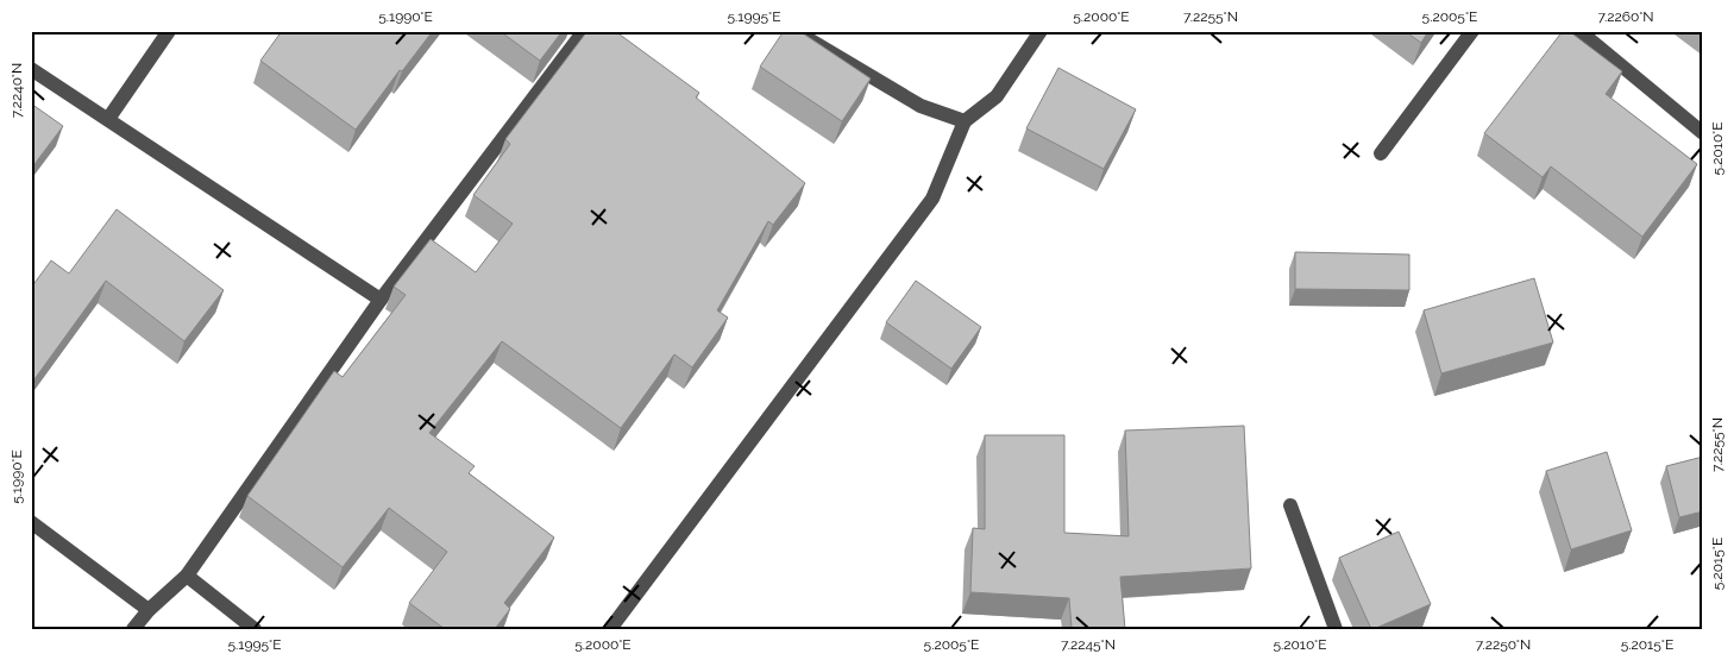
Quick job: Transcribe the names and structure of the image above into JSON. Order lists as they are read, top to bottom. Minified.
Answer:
{"coordinates":["5.1990°E","5.1995°E","5.2000°E","7.2255°N","5.2005°E","7.2260°N","7.2240°N","5.2010°E","5.2015°E","7.2245°N","7.2250°N"]}
